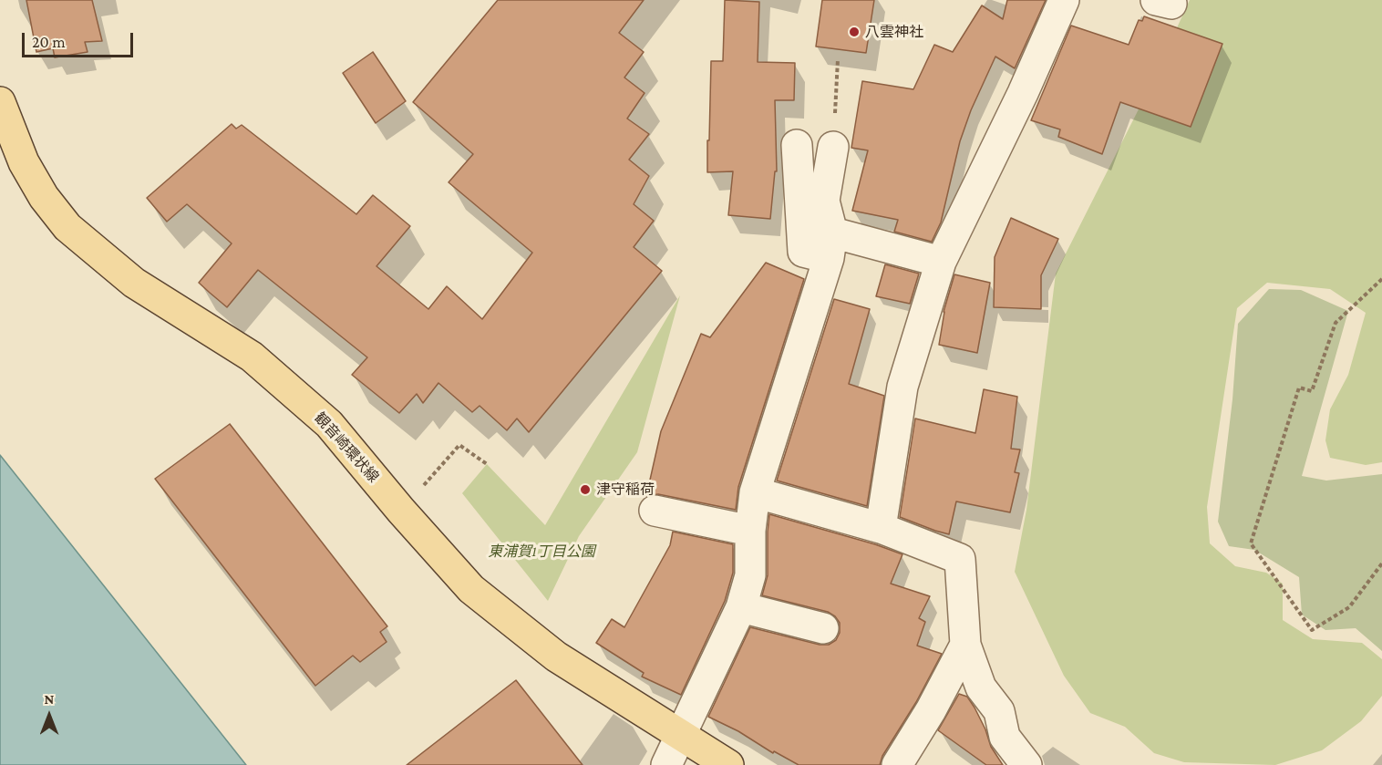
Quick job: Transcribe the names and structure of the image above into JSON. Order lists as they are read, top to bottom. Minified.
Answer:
{"streets":{"main road":["観音崎環状線"]},"parks":["東浦賀1丁目公園"],"places":["八雲神社","津守稲荷"],"scale_bar":"20 m","north":"top"}
